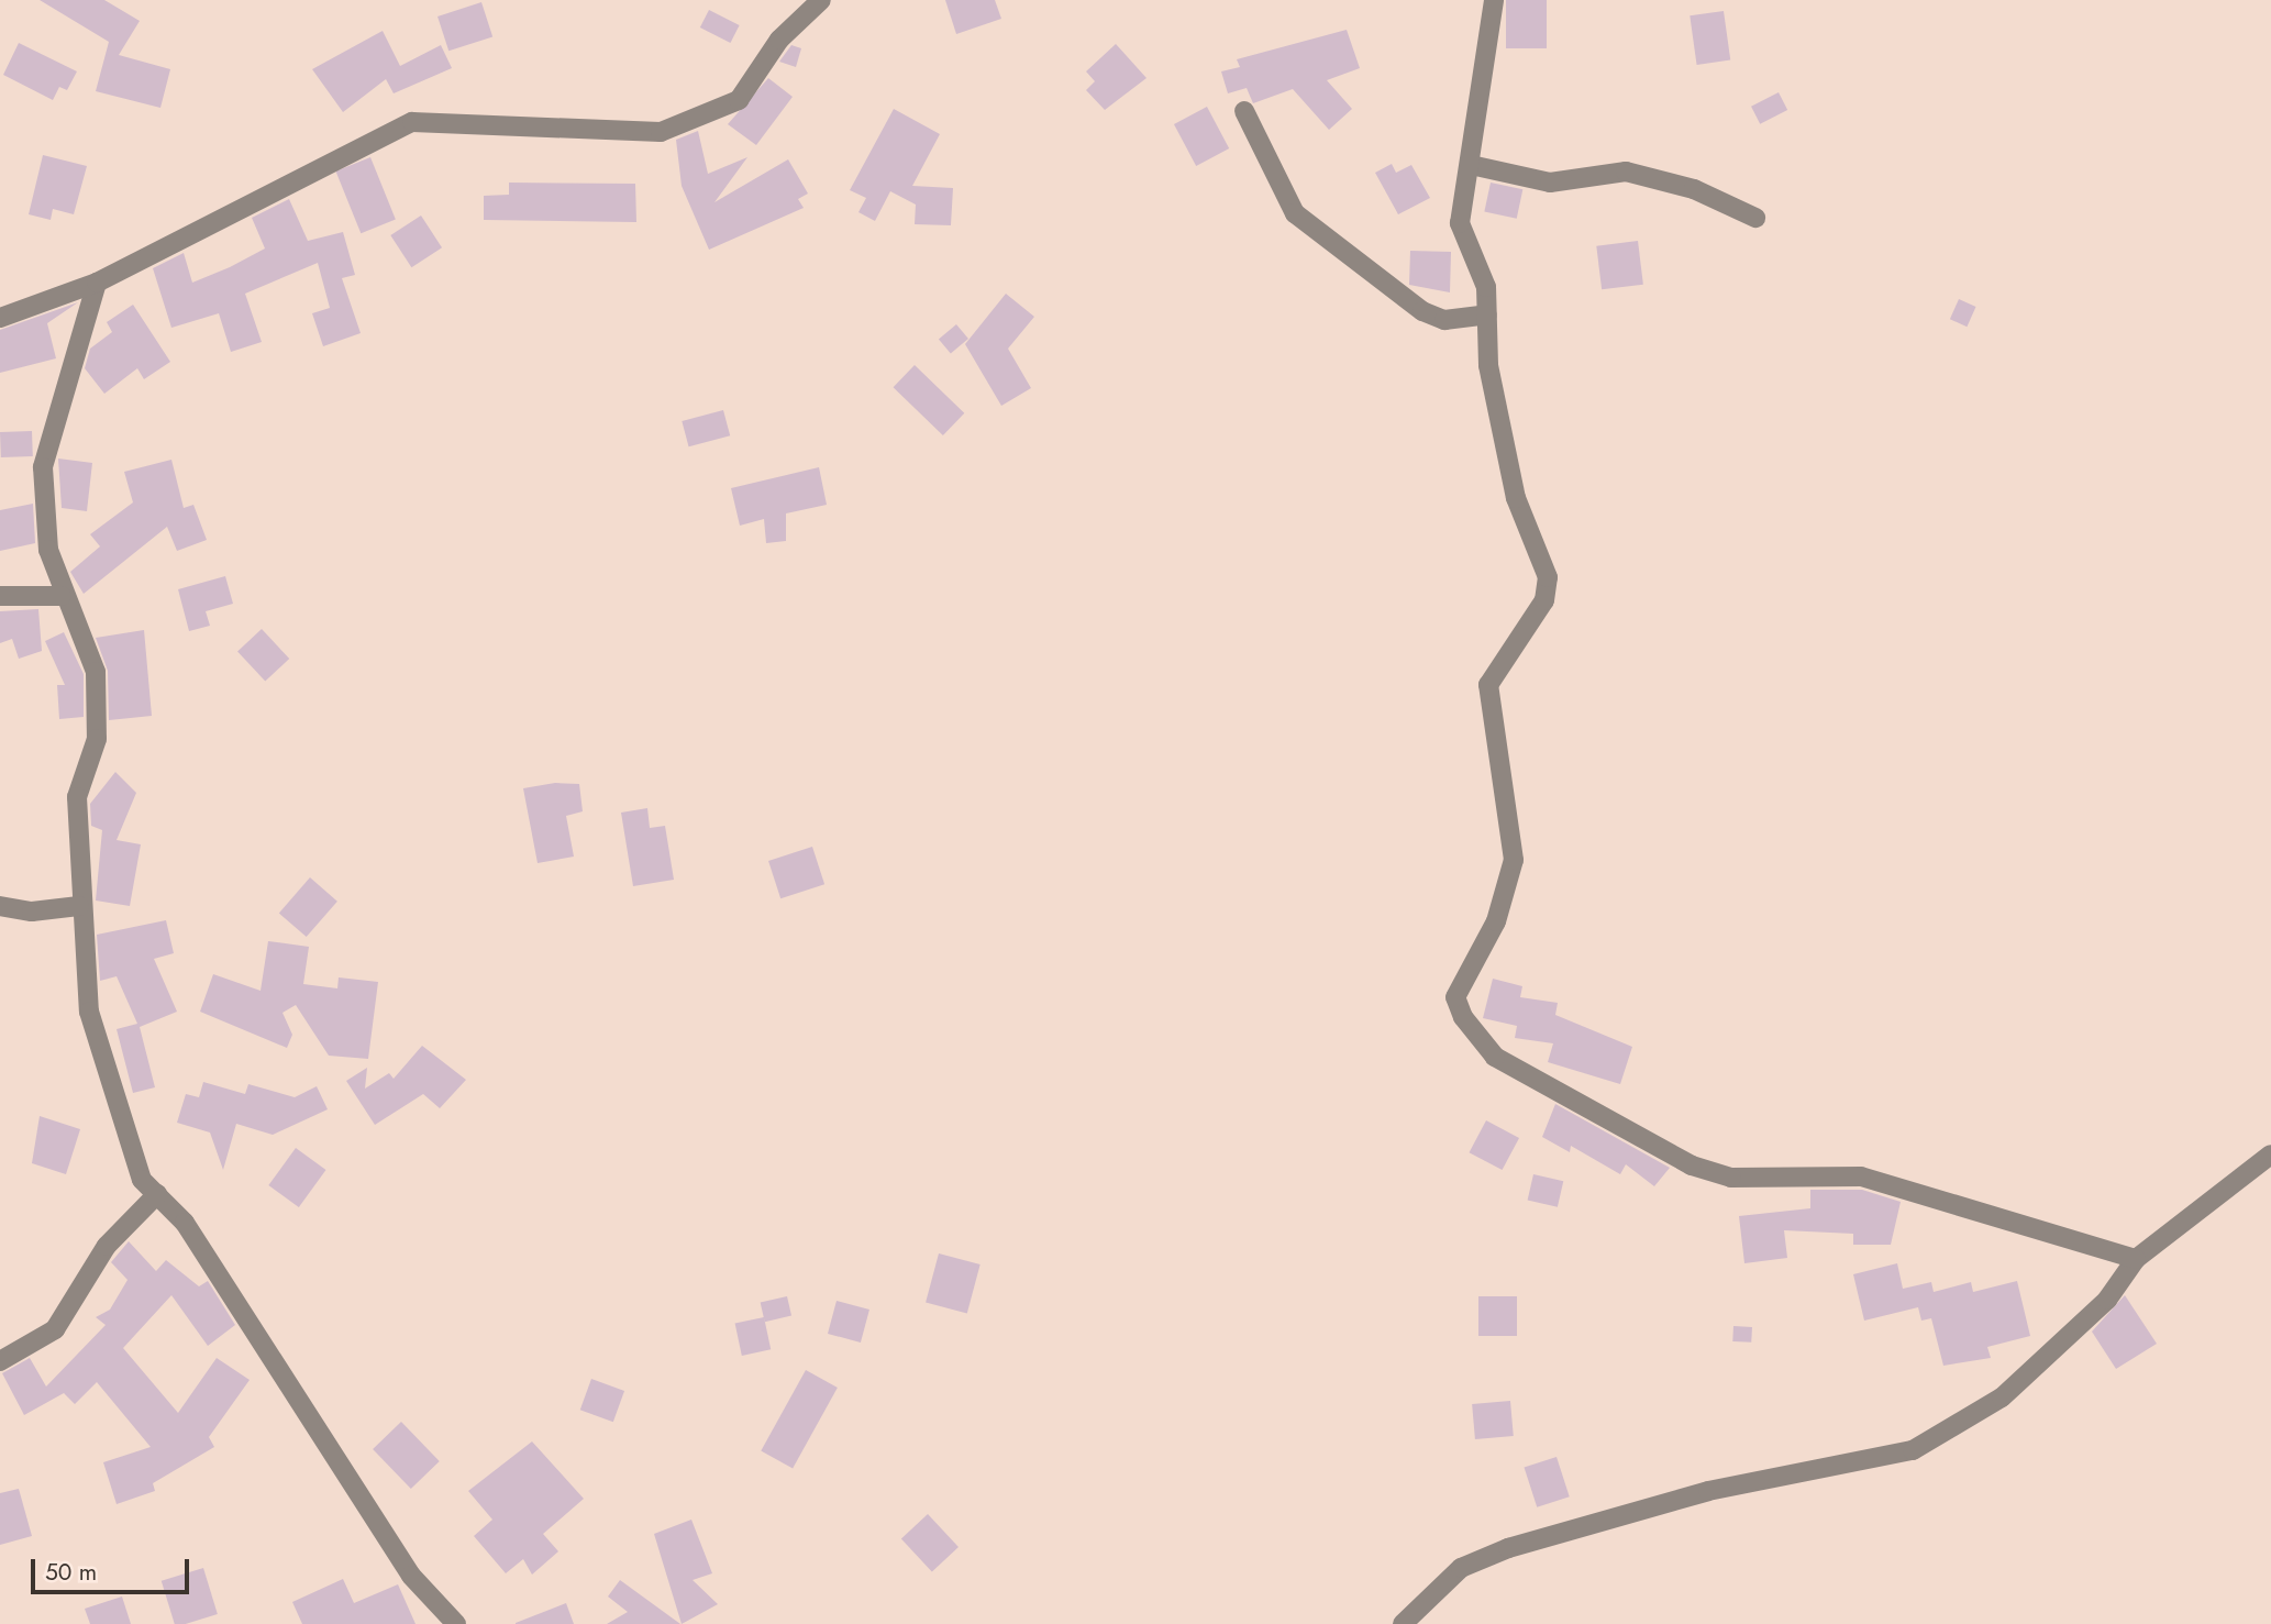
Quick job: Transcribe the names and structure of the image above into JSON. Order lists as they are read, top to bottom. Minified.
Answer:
{"scale_bar":"50 m"}
